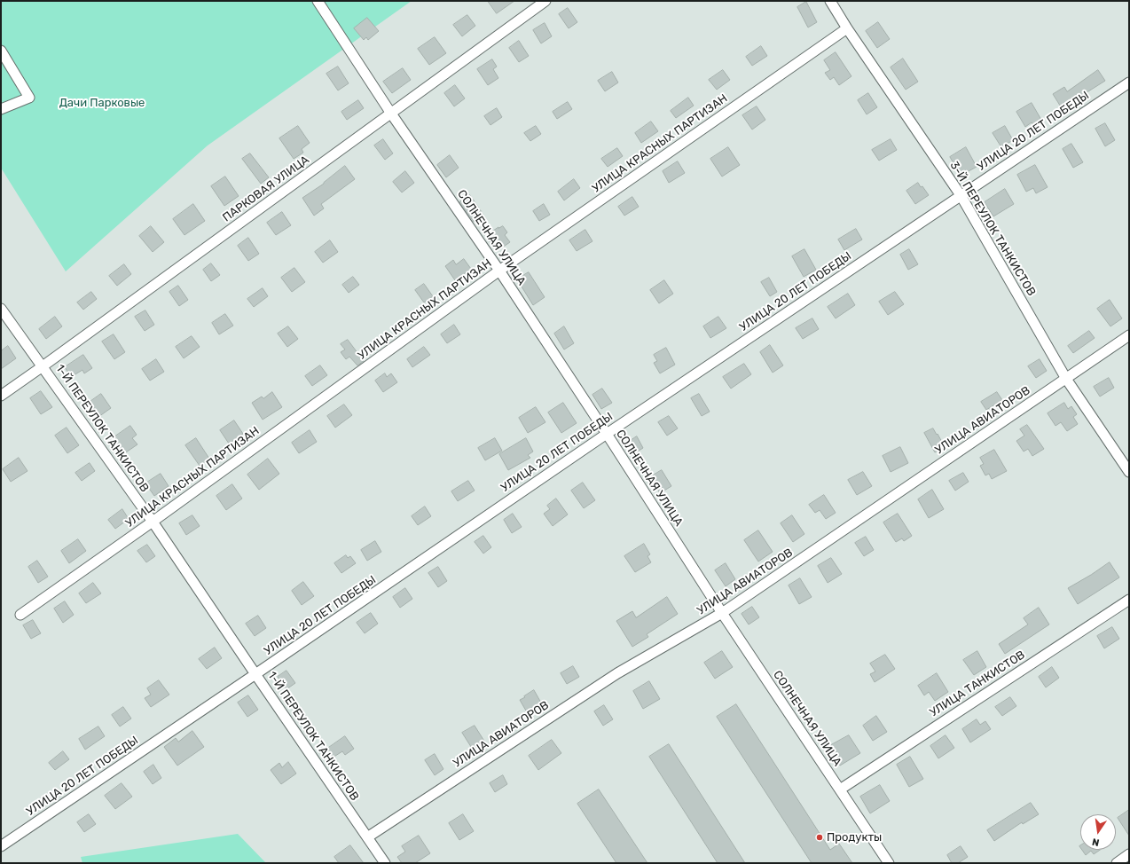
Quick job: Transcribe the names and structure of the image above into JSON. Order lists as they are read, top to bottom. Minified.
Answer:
{"streets":{"street":["УЛИЦА 20 ЛЕТ ПОБЕДЫ","УЛИЦА КРАСНЫХ ПАРТИЗАН","ПАРКОВАЯ УЛИЦА","3-Й ПЕРЕУЛОК ТАНКИСТОВ","СОЛНЕЧНАЯ УЛИЦА","УЛИЦА АВИАТОРОВ","1-Й ПЕРЕУЛОК ТАНКИСТОВ","УЛИЦА ТАНКИСТОВ"]},"crossings":[["УЛИЦА 20 ЛЕТ ПОБЕДЫ","3-Й ПЕРЕУЛОК ТАНКИСТОВ"],["УЛИЦА 20 ЛЕТ ПОБЕДЫ","СОЛНЕЧНАЯ УЛИЦА"],["УЛИЦА 20 ЛЕТ ПОБЕДЫ","1-Й ПЕРЕУЛОК ТАНКИСТОВ"],["УЛИЦА КРАСНЫХ ПАРТИЗАН","3-Й ПЕРЕУЛОК ТАНКИСТОВ"],["УЛИЦА КРАСНЫХ ПАРТИЗАН","СОЛНЕЧНАЯ УЛИЦА"],["УЛИЦА КРАСНЫХ ПАРТИЗАН","1-Й ПЕРЕУЛОК ТАНКИСТОВ"],["ПАРКОВАЯ УЛИЦА","СОЛНЕЧНАЯ УЛИЦА"],["ПАРКОВАЯ УЛИЦА","1-Й ПЕРЕУЛОК ТАНКИСТОВ"],["3-Й ПЕРЕУЛОК ТАНКИСТОВ","УЛИЦА АВИАТОРОВ"],["СОЛНЕЧНАЯ УЛИЦА","УЛИЦА АВИАТОРОВ"],["СОЛНЕЧНАЯ УЛИЦА","УЛИЦА ТАНКИСТОВ"],["УЛИЦА АВИАТОРОВ","1-Й ПЕРЕУЛОК ТАНКИСТОВ"]],"parks":["Дачи Парковые"],"places":["Продукты"],"north":"bottom"}
